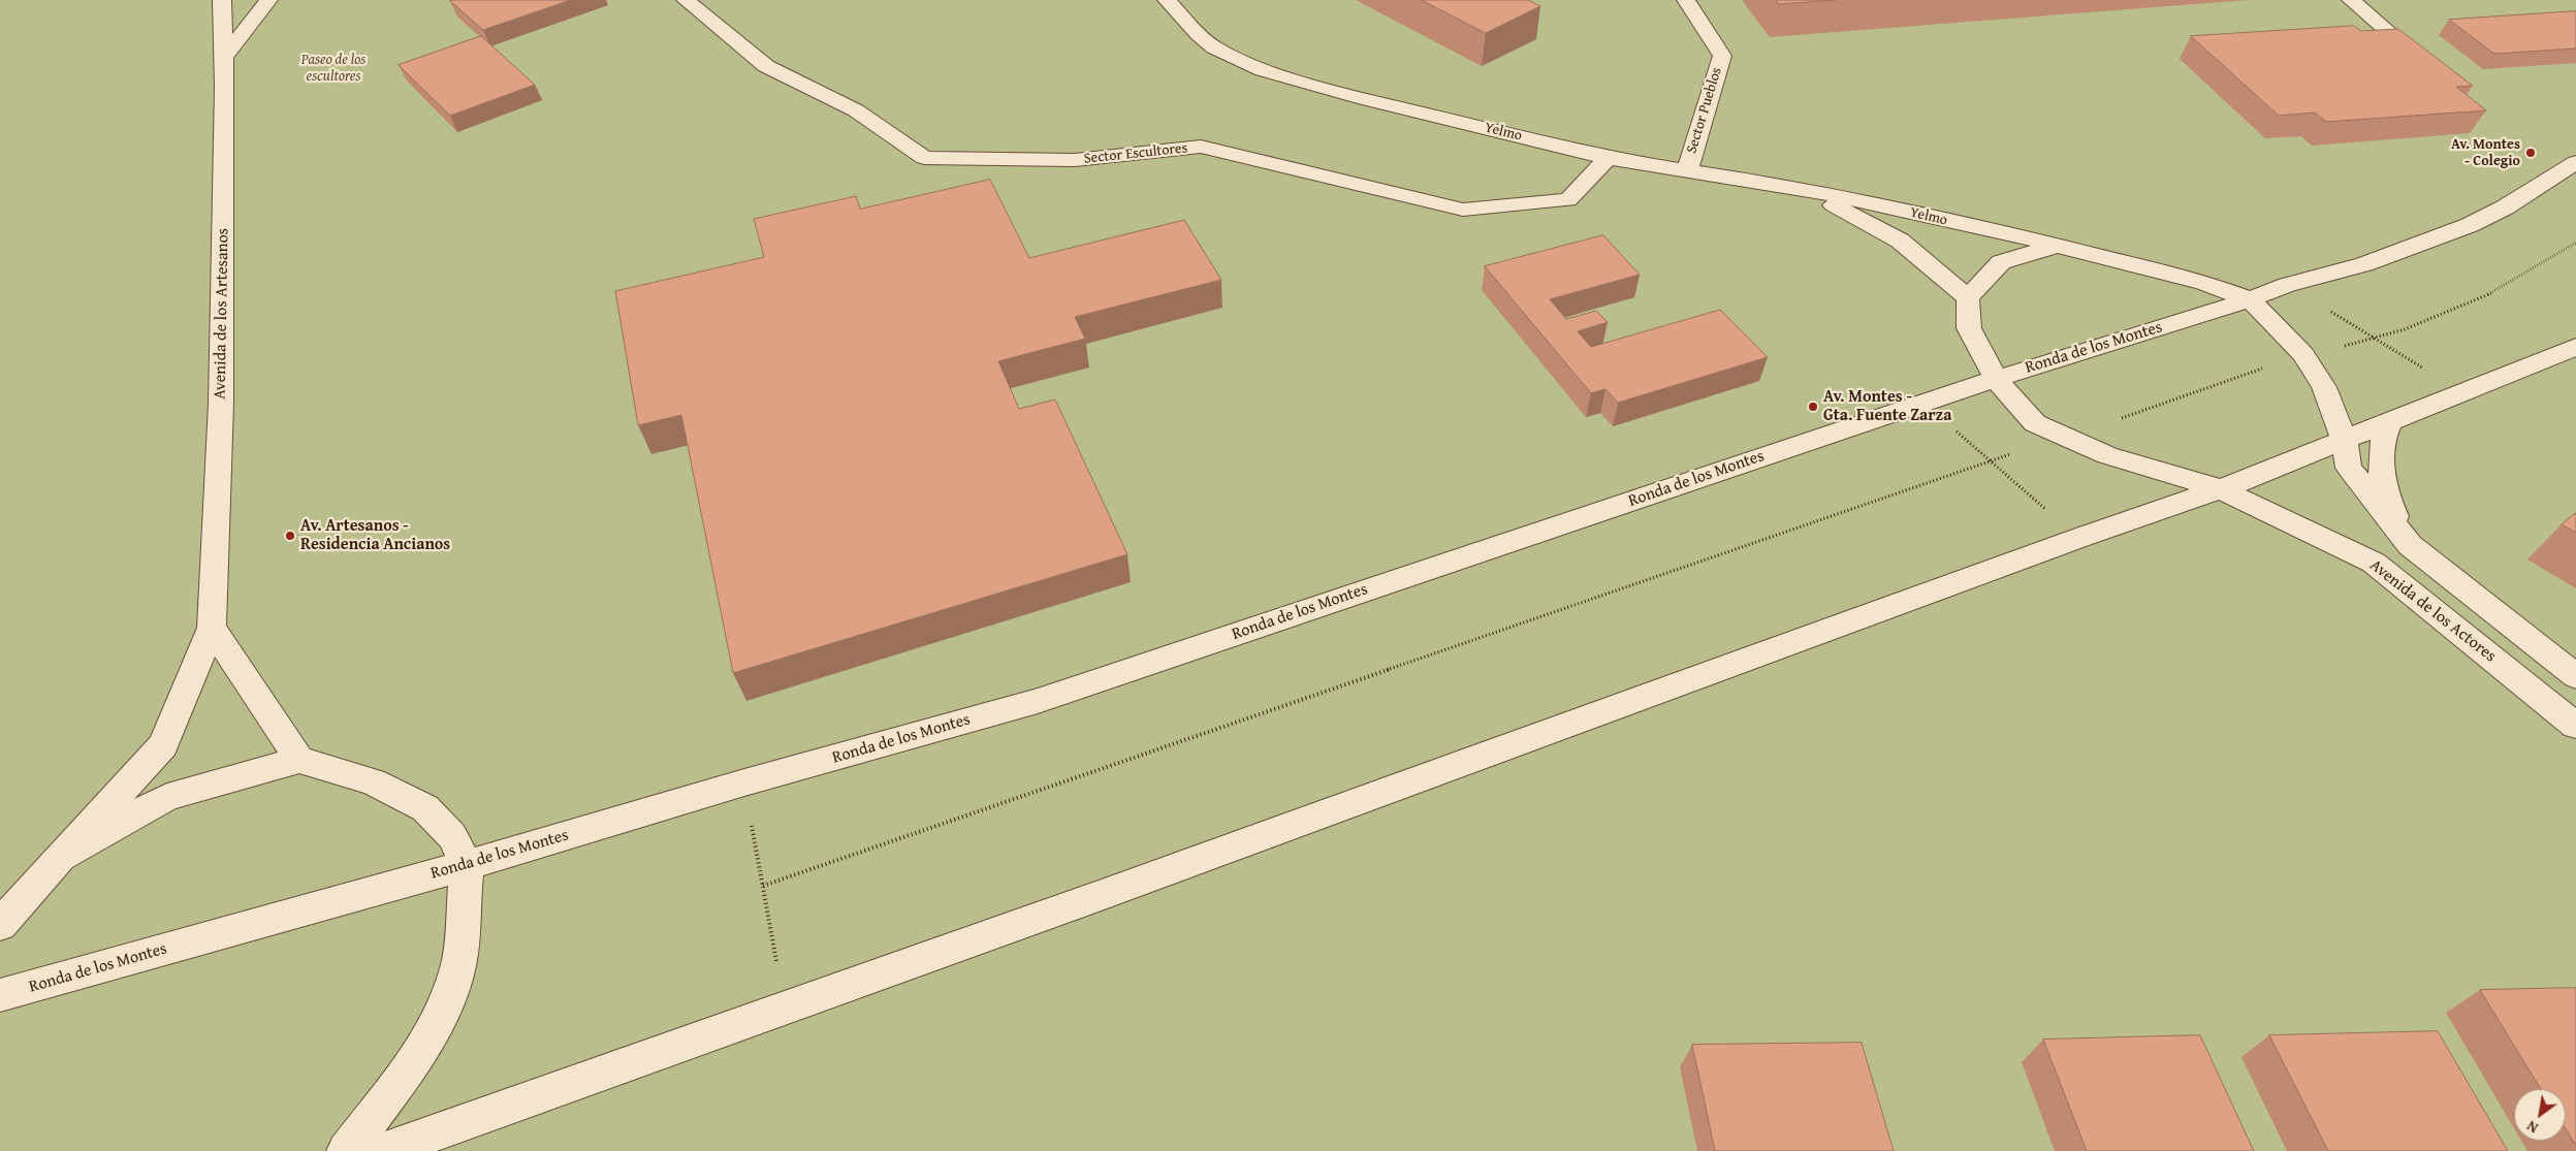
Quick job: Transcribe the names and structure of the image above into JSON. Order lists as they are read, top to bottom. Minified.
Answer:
{"streets":{"street":["Sector Pueblos","Yelmo","Sector Escultores","Avenida de los Artesanos","Ronda de los Montes","Avenida de los Actores"]},"crossings":[["Sector Pueblos","Yelmo"],["Yelmo","Sector Escultores"],["Yelmo","Ronda de los Montes"],["Yelmo","Avenida de los Actores"],["Ronda de los Montes","Avenida de los Actores"]],"parks":["Paseo de los escultores"],"places":["Av. Montes - Colegio","Av. Montes - Gta. Fuente Zarza","Av. Artesanos - Residencia Ancianos"],"north":"bottom left"}
